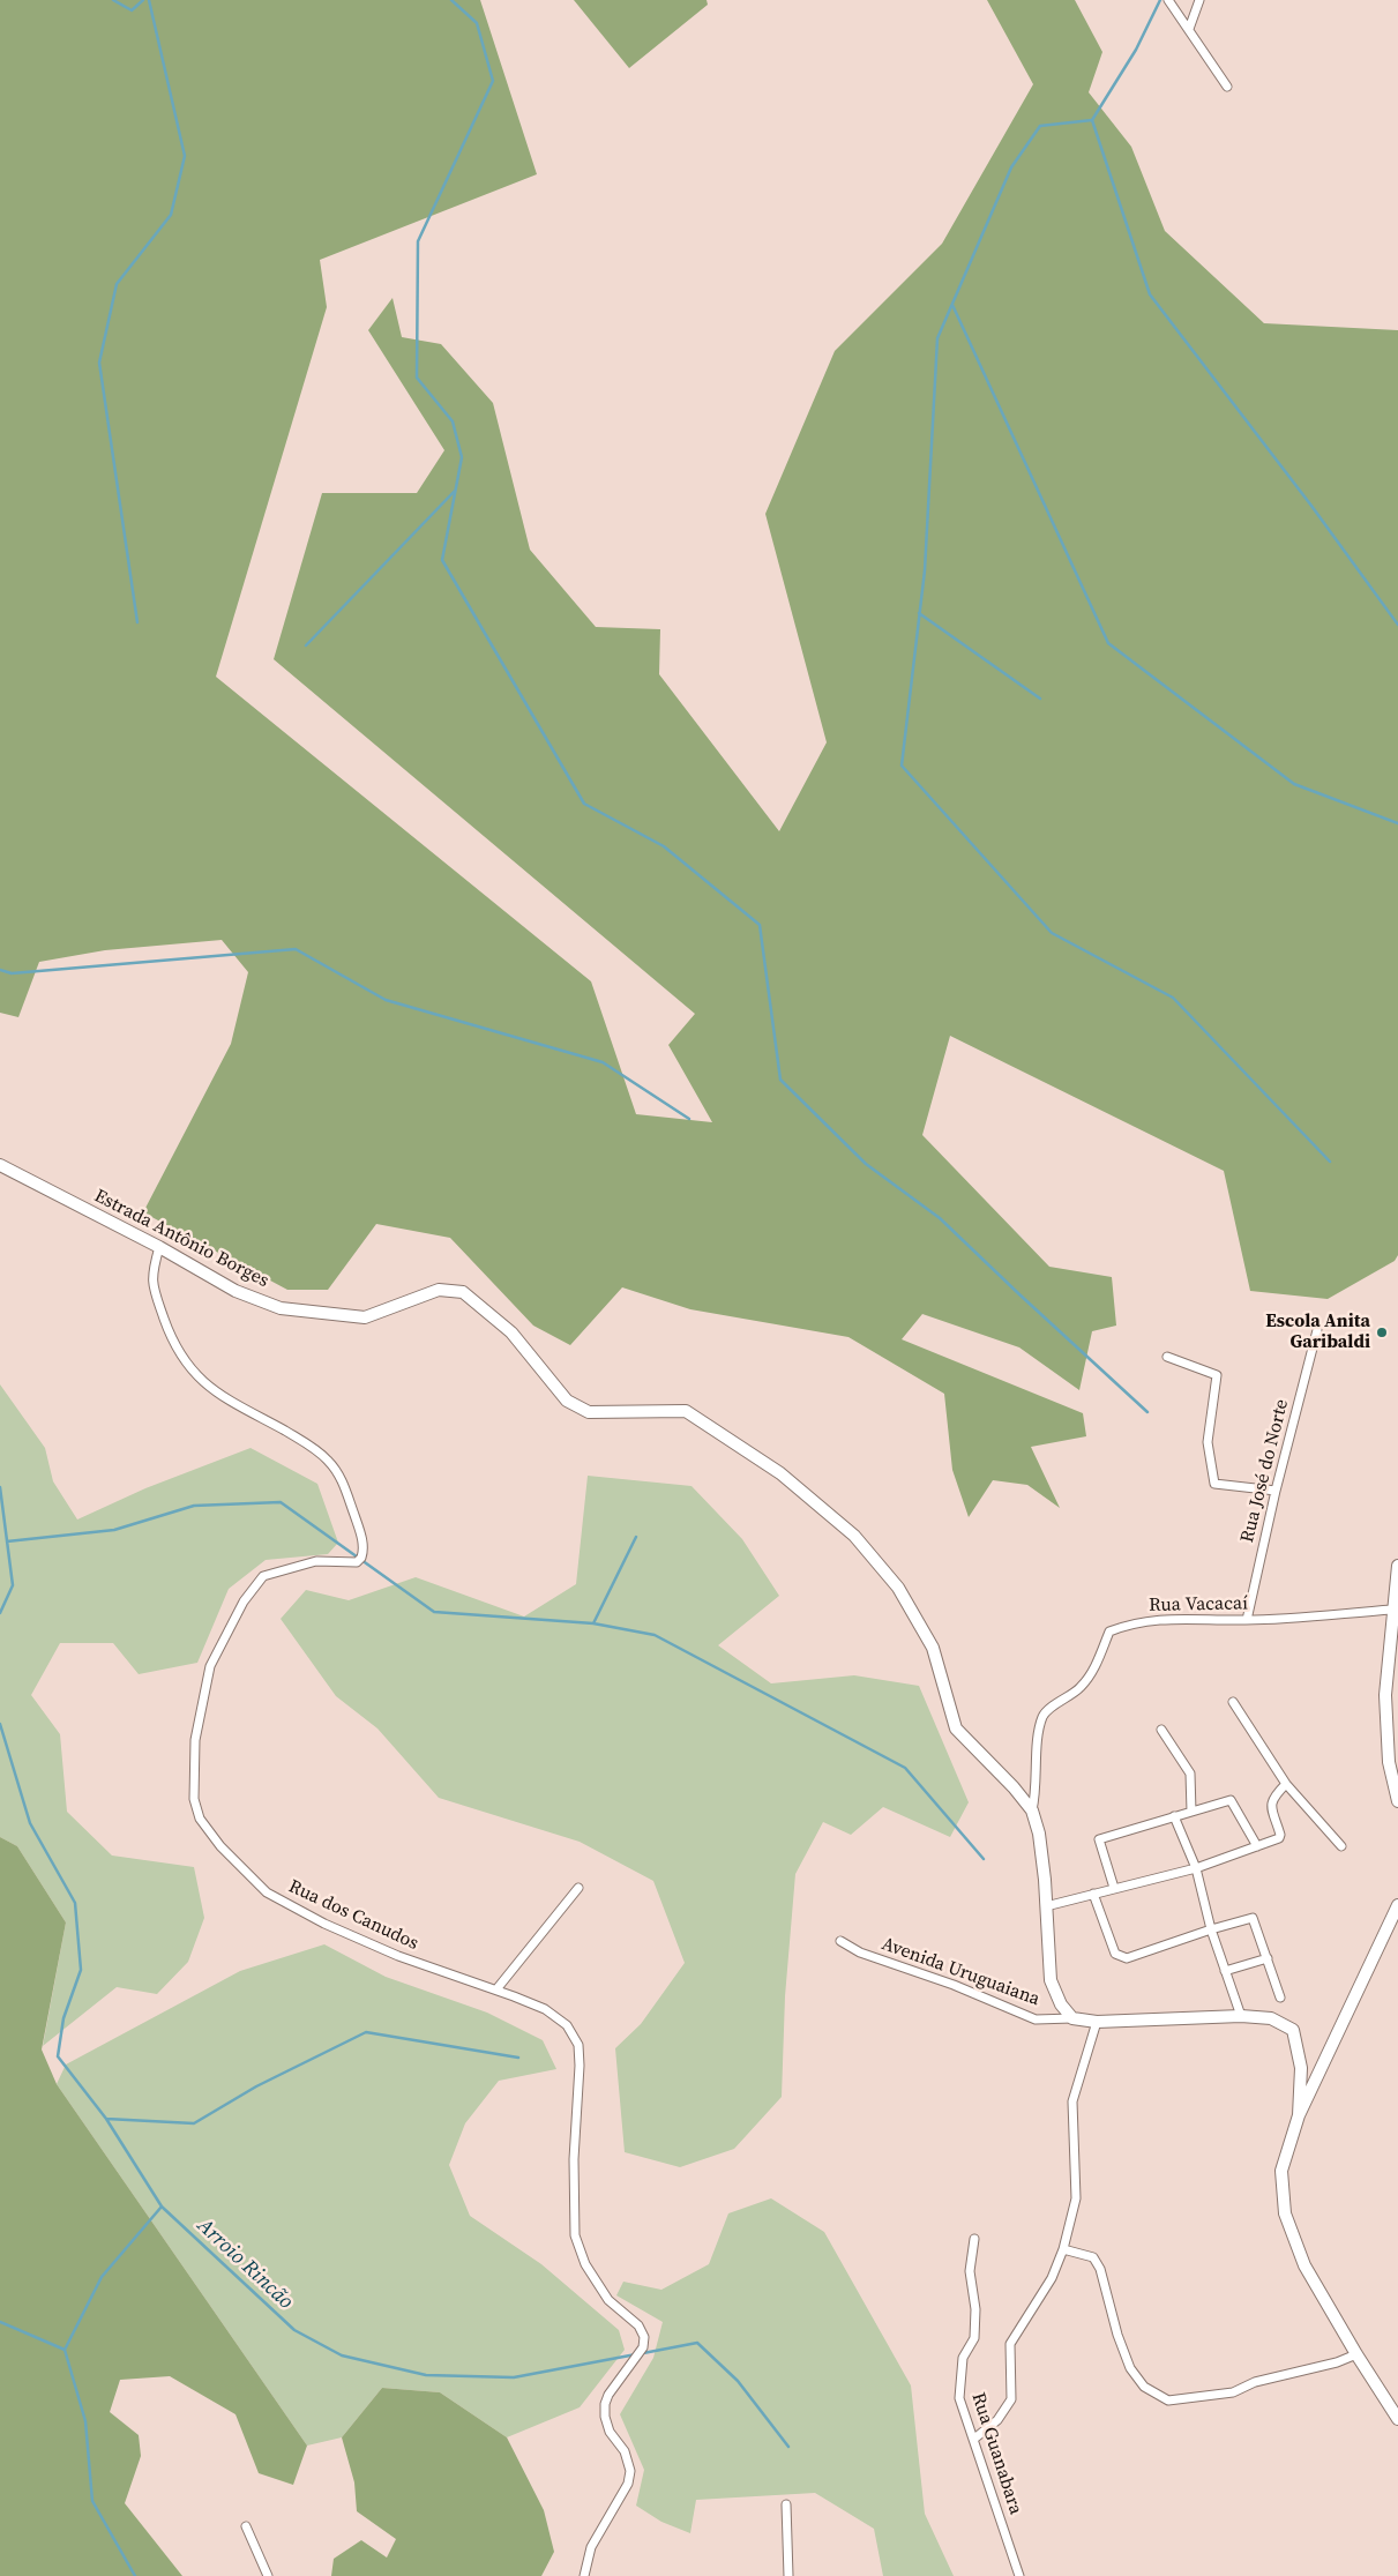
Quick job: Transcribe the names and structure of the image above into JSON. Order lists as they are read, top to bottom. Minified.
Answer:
{"streets":{"street":["Estrada Antônio Borges","Rua José do Norte","Rua Vacacaí","Rua dos Canudos","Avenida Uruguaiana","Rua Guanabara"]},"crossings":[["Estrada Antônio Borges","Rua Vacacaí"],["Estrada Antônio Borges","Rua dos Canudos"],["Estrada Antônio Borges","Avenida Uruguaiana"],["Rua José do Norte","Rua Vacacaí"]],"water":["Arroio Rincão"],"places":["Escola Anita Garibaldi"]}
